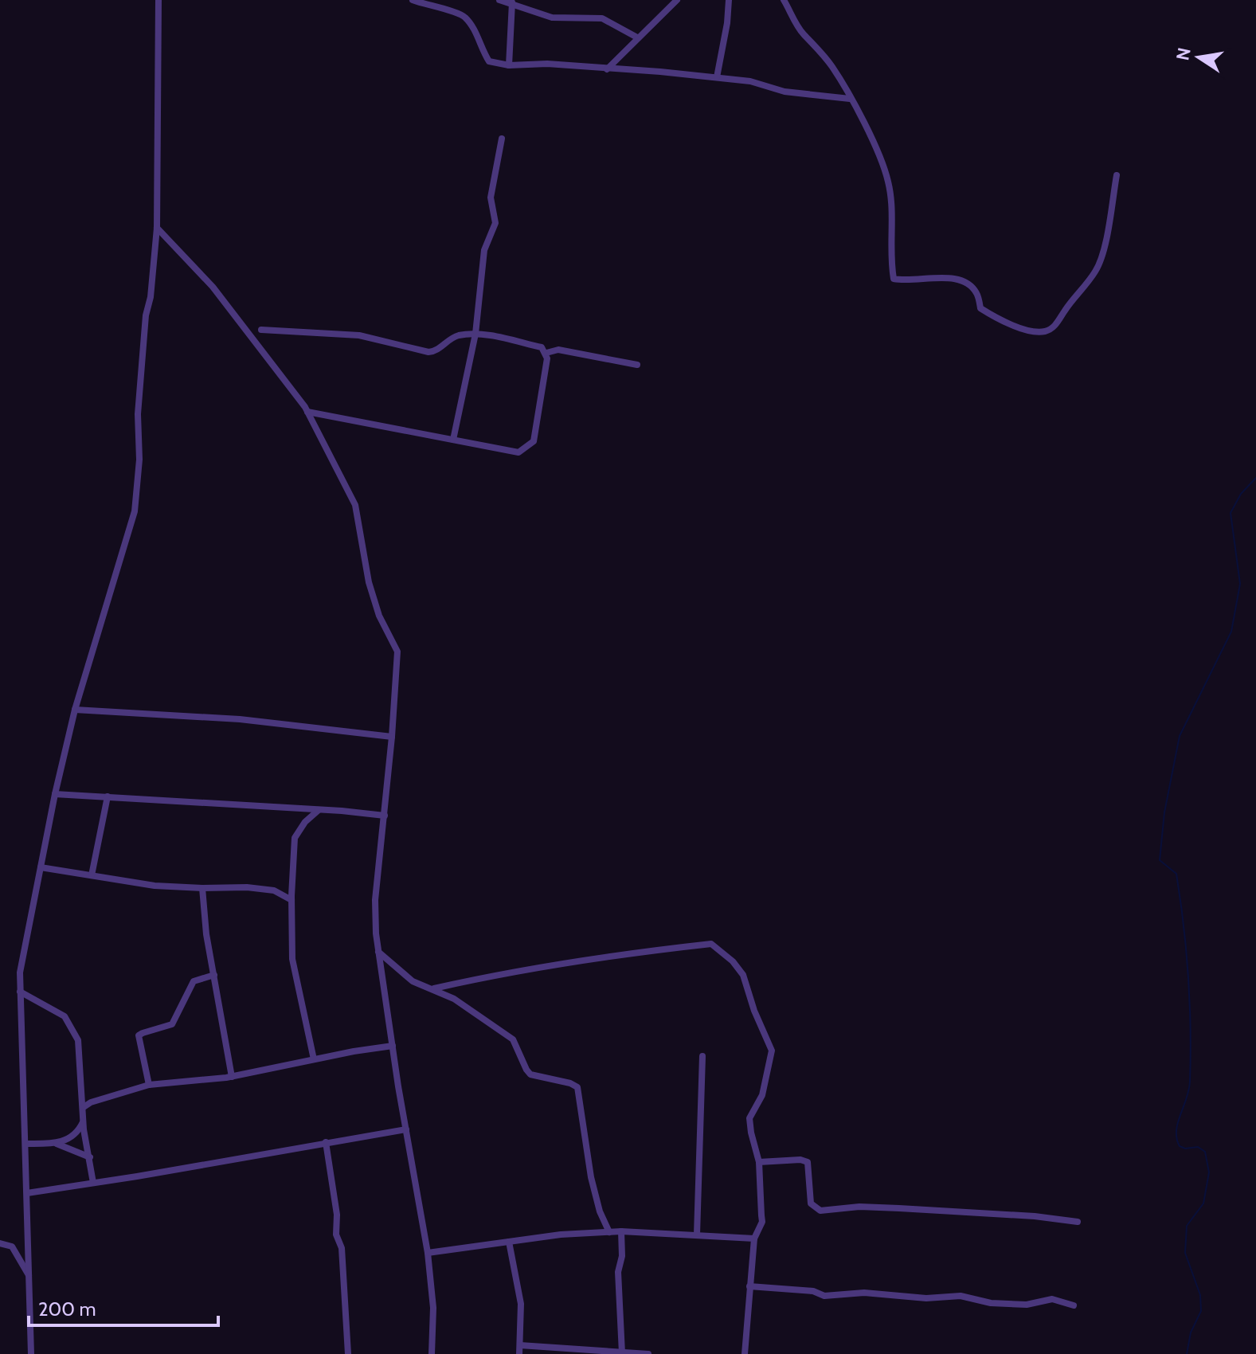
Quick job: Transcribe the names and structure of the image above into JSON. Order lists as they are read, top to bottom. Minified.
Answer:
{"scale_bar":"200 m","north":"left"}
